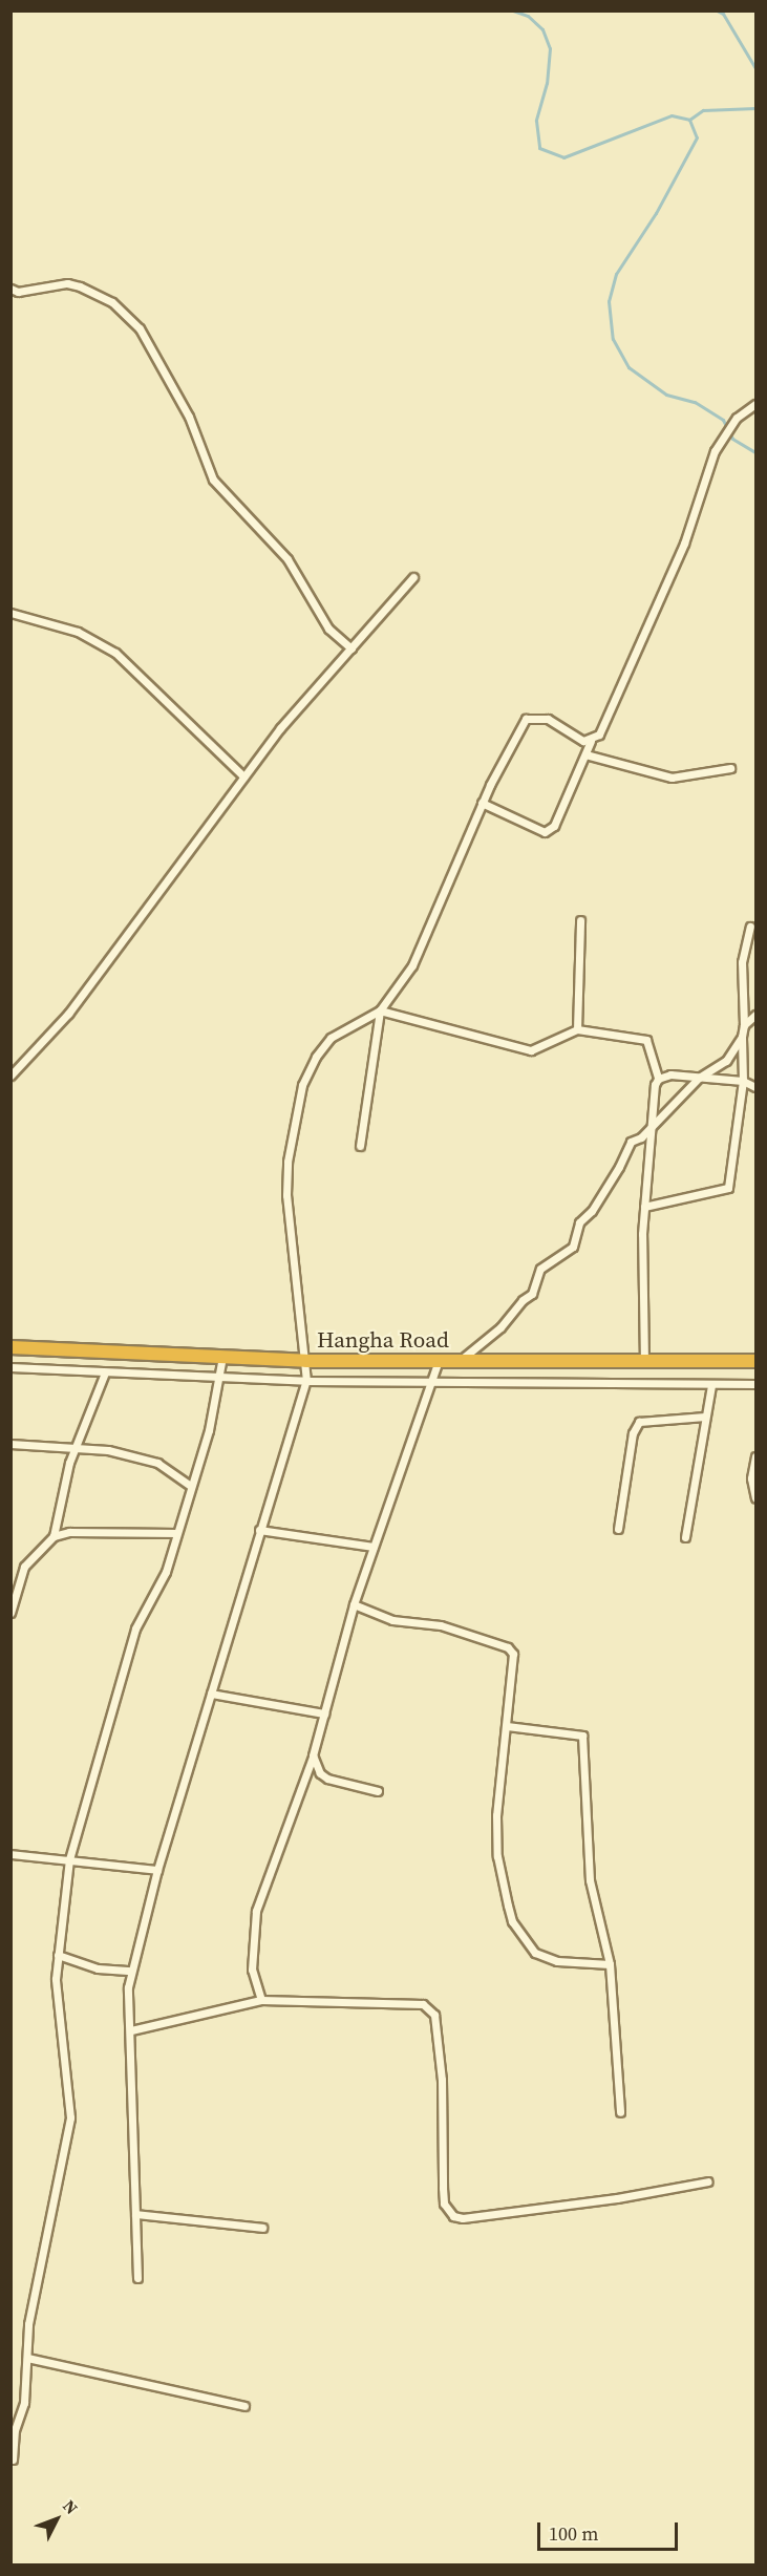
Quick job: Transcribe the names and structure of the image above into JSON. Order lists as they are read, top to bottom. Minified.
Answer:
{"streets":{"highway":["Hangha Road"]},"scale_bar":"100 m","north":"top right"}
